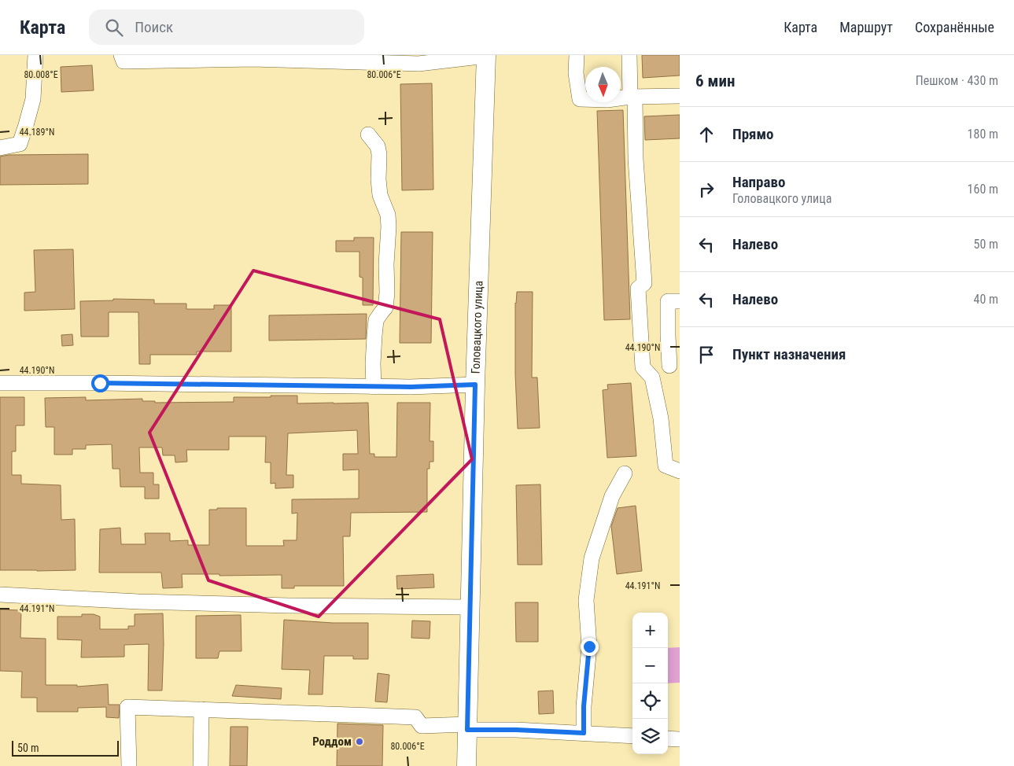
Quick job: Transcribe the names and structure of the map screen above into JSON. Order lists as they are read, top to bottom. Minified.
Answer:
{"streets":{"main road":["Головацкого улица"]},"places":["Роддом"],"scale_bar":"50 m","north":"bottom","page":{"header":"Карта","search":"Поиск","nav":["Карта","Маршрут","Сохранённые"],"heading":["6 мин","Пешком · 430 m"],"list":[["Прямо","180 m"],["Направо","Головацкого улица","160 m"],["Налево","50 m"],["Налево","40 m"],"Пункт назначения"],"map_buttons":["+","−"],"scale":"50 m"},"coordinates":["80.008°E","80.006°E","44.189°N","44.190°N","44.191°N"]}
